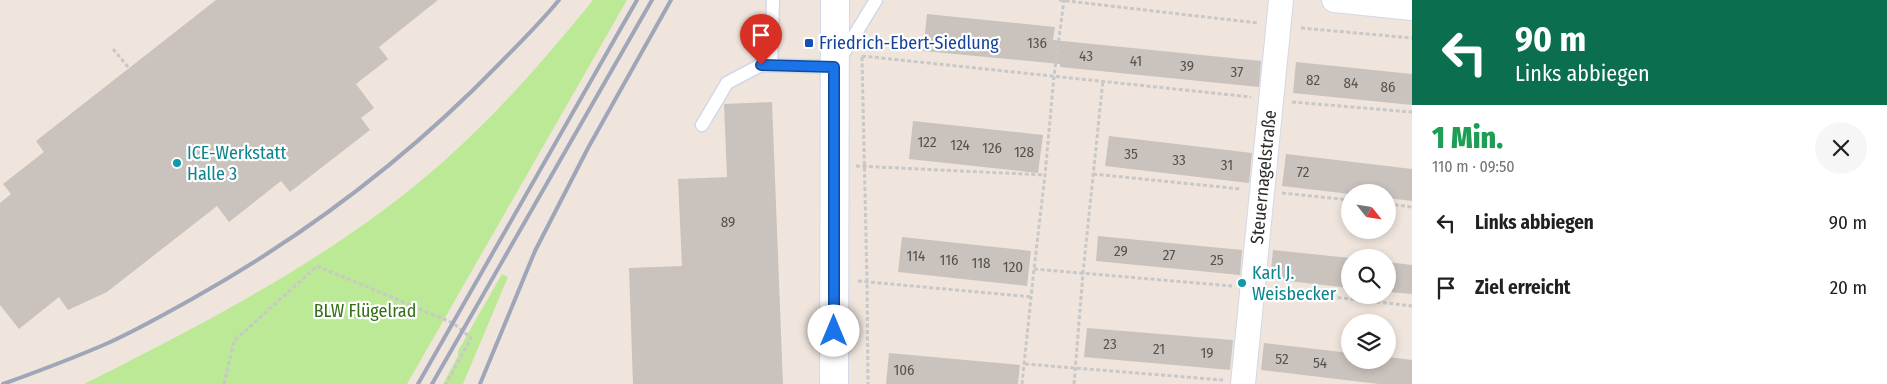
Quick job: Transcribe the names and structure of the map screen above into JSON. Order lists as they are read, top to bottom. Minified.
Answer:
{"streets":{"street":["Steuernagelstraße"]},"parks":["BLW Flügelrad"],"places":{"transit":["Friedrich-Ebert-Siedlung"],"other":["ICE-Werkstatt Halle 3","Karl J. Weisbecker"]},"house_numbers":["136","43","41","39","37","82","84","86","122","124","126","128","35","33","31","72","89","29","27","114","116","25","118","120","23","21","19","52","54","106"],"north":"bottom right","page":{"turn":["90 m","Links abbiegen"],"heading":["1 Min.","110 m · 09:50"],"list":[{"name":"Links abbiegen","value":"90 m"},{"name":"Ziel erreicht","value":"20 m"}]}}
